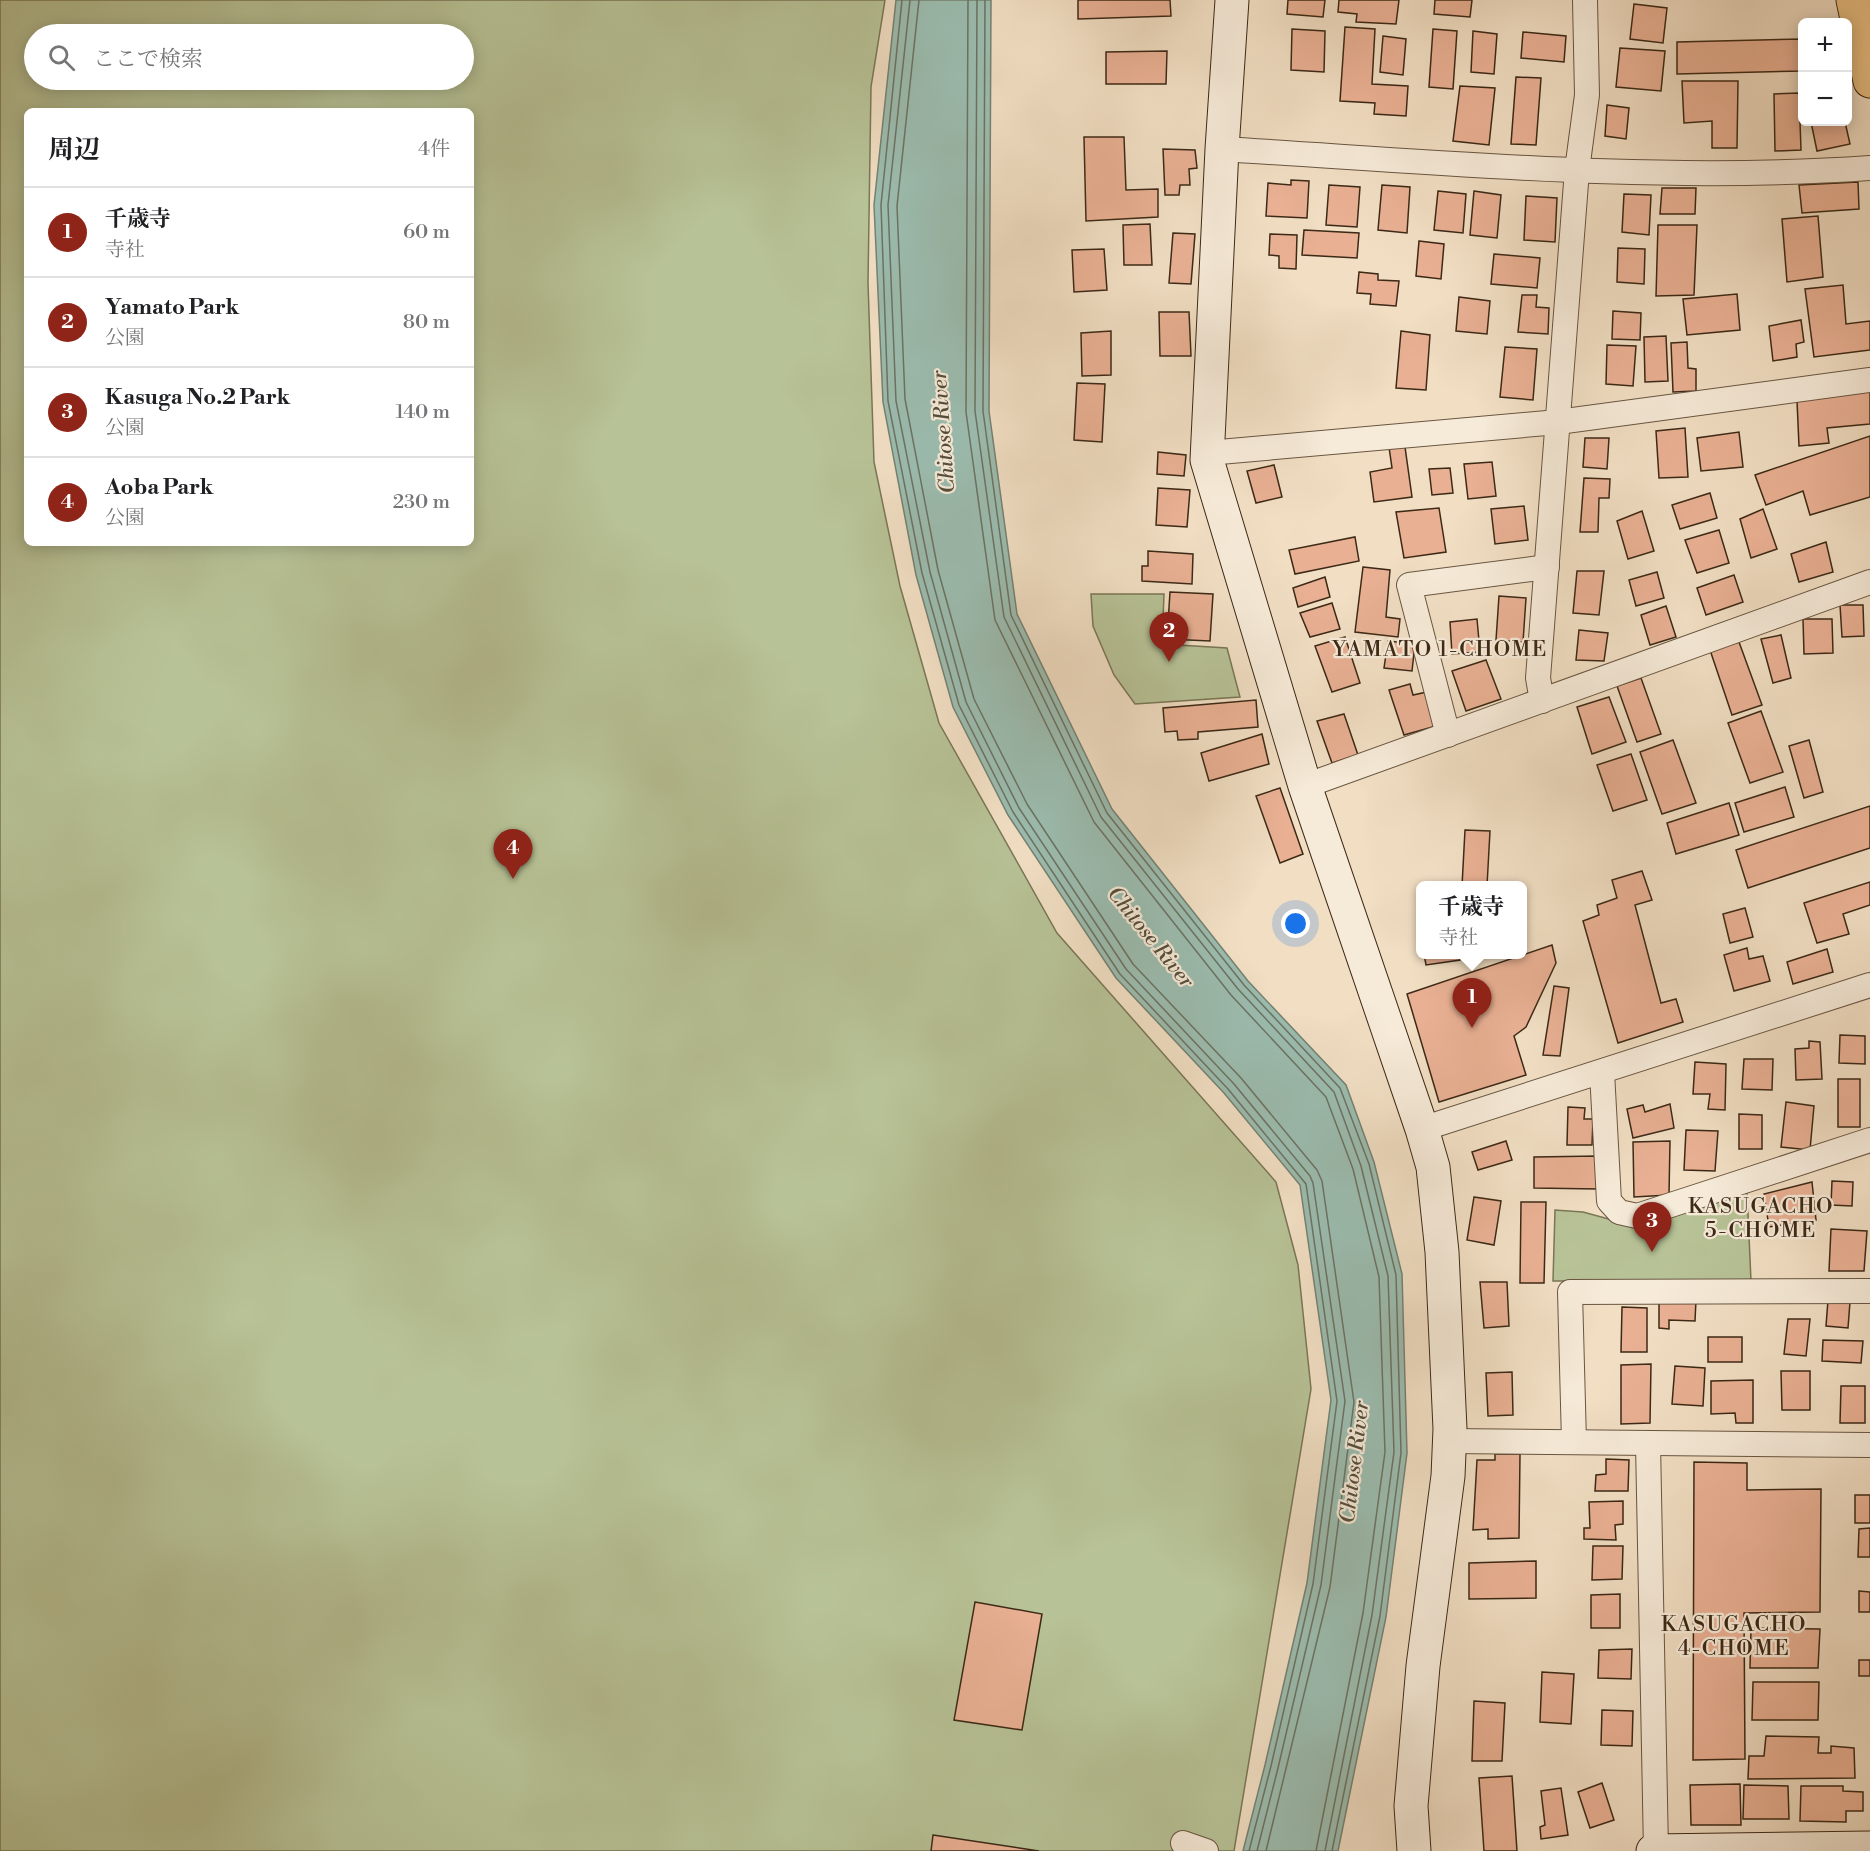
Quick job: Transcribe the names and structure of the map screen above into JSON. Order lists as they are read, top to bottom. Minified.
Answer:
{"districts":["YAMATO 1-CHOME","KASUGACHO 5-CHOME","KASUGACHO 4-CHOME"],"water":["Chitose River"],"page":{"map_buttons":["+","−"],"search":"ここで検索","heading":["周辺","4件"],"list":[{"mark":"1","name":"千歳寺","note":"寺社","value":"60 m"},{"mark":"2","name":"Yamato Park","note":"公園","value":"80 m"},{"mark":"3","name":"Kasuga No.2 Park","note":"公園","value":"140 m"},{"mark":"4","name":"Aoba Park","note":"公園","value":"230 m"}],"pins":["2","4","1","3"],"popup":["千歳寺","寺社"]}}
